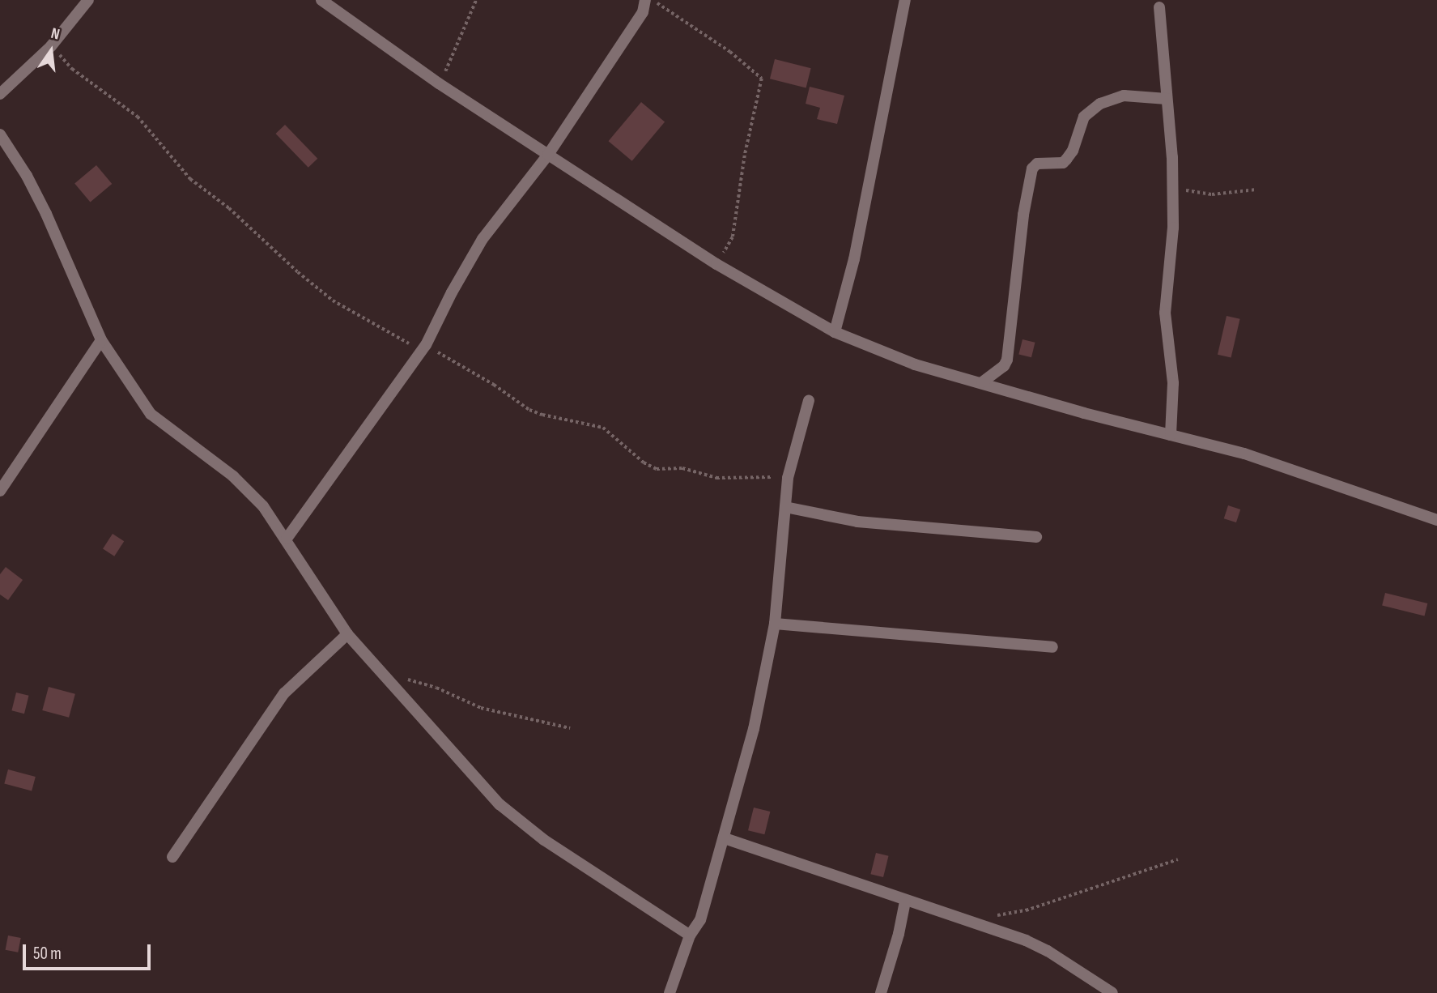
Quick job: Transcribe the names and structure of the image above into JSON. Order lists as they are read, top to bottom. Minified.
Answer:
{"scale_bar":"50 m","north":"top"}
